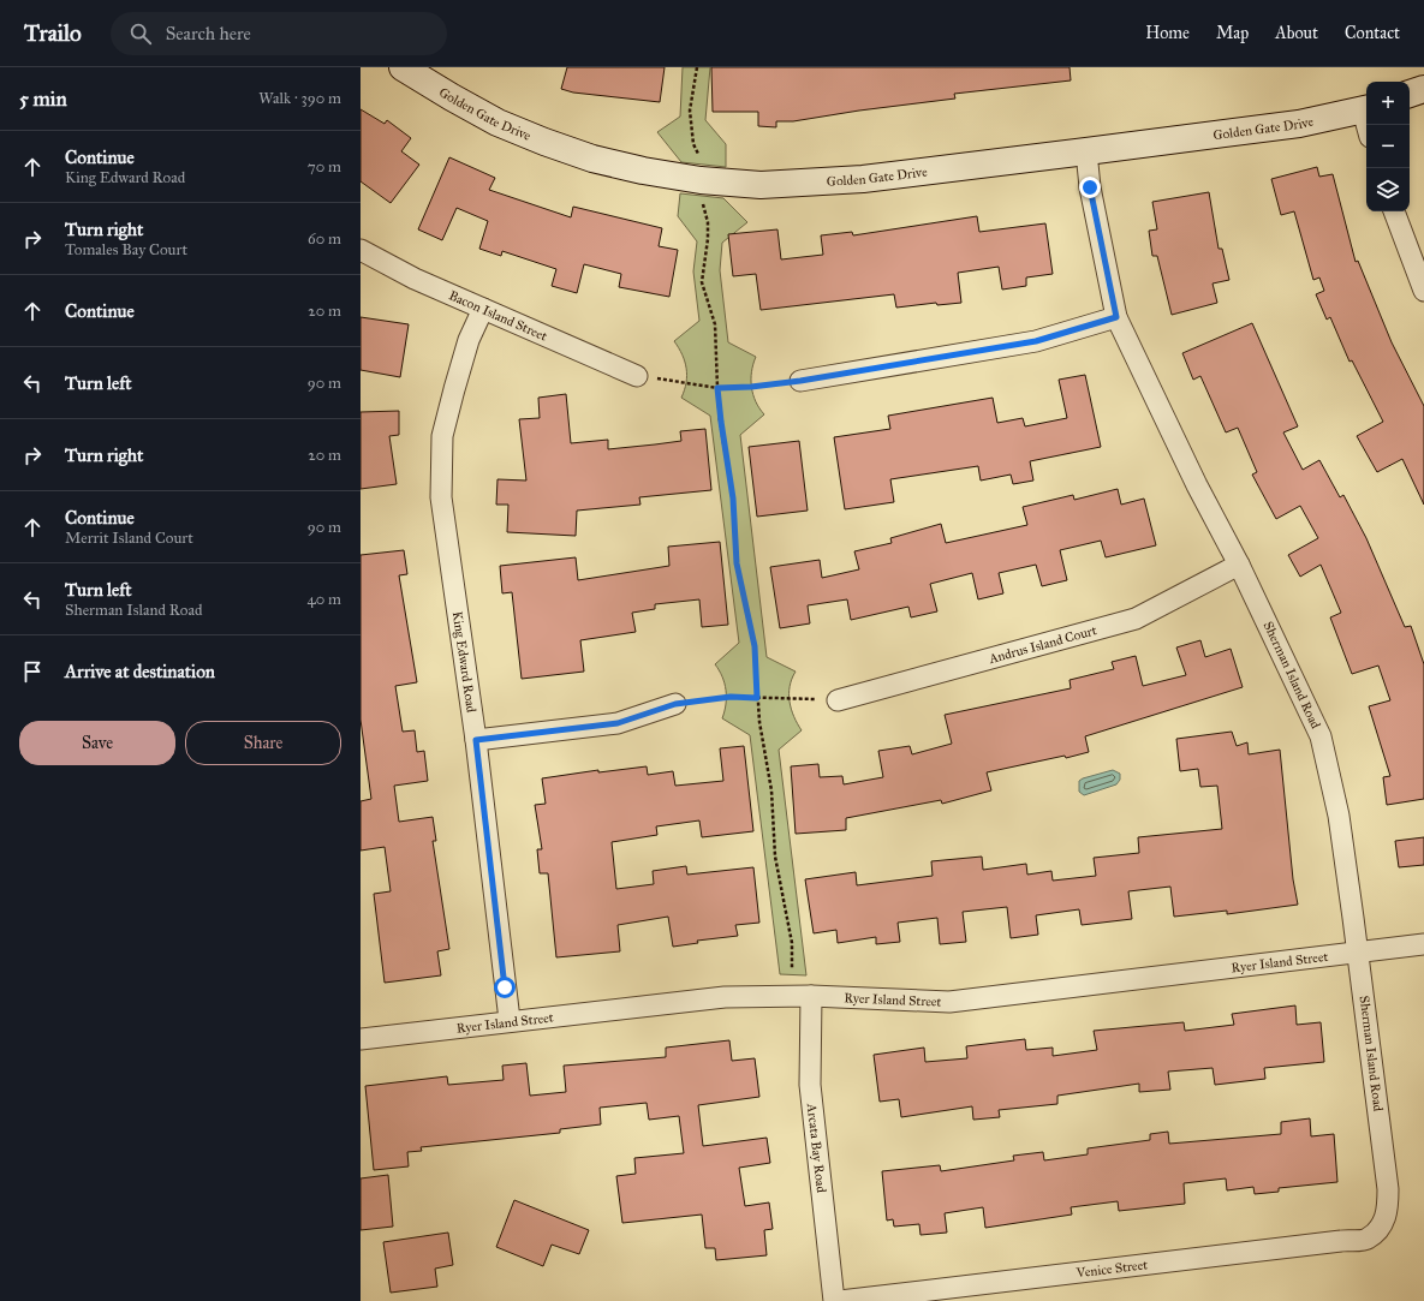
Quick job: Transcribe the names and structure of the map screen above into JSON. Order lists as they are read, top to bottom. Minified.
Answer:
{"streets":{"street":["Golden Gate Drive","Bacon Island Street","Andrus Island Court","King Edward Road","Sherman Island Road","Ryer Island Street","Arcata Bay Road","Venice Street"]},"crossings":[["Golden Gate Drive","Sherman Island Road"],["Bacon Island Street","King Edward Road"],["Andrus Island Court","Sherman Island Road"],["King Edward Road","Ryer Island Street"],["Sherman Island Road","Ryer Island Street"],["Sherman Island Road","Venice Street"],["Ryer Island Street","Arcata Bay Road"]],"page":{"header":"Trailo","search":"Search here","nav":["Home","Map","About","Contact"],"heading":["5 min","Walk · 390 m"],"map_buttons":["+","−"],"list":[["Continue","King Edward Road","70 m"],["Turn right","Tomales Bay Court","60 m"],["Continue","20 m"],["Turn left","90 m"],["Turn right","20 m"],["Continue","Merrit Island Court","90 m"],["Turn left","Sherman Island Road","40 m"],"Arrive at destination"],"buttons":["Save","Share"]}}
